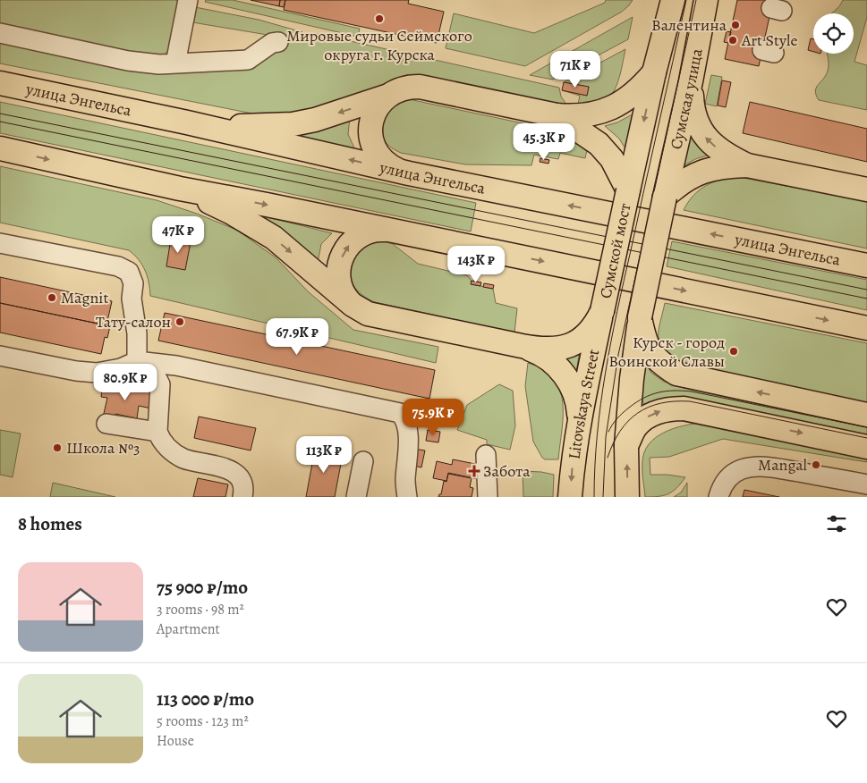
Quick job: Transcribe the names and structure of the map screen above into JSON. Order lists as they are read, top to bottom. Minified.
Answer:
{"streets":{"main road":["Сумская улица","улица Энгельса","Сумской мост","Litovskaya Street"]},"crossings":[["Сумской мост","Litovskaya Street"]],"places":{"other":["Мировые судьи Сеймского округа г. Курска","Валентина","Art Style","Magnit","Тату-салон","Курск - город Воинской Славы","Школа №3","Mangal"],"health":["Забота"]},"page":{"price":["71K ₽","45.3K ₽","47K ₽","143K ₽","67.9K ₽","80.9K ₽","75.9K ₽","113K ₽"],"heading":"8 homes","list":[{"name":"75 900 ₽/mo","note":"3 rooms · 98 m² · Apartment"},{"name":"113 000 ₽/mo","note":"5 rooms · 123 m² · House"}]}}
